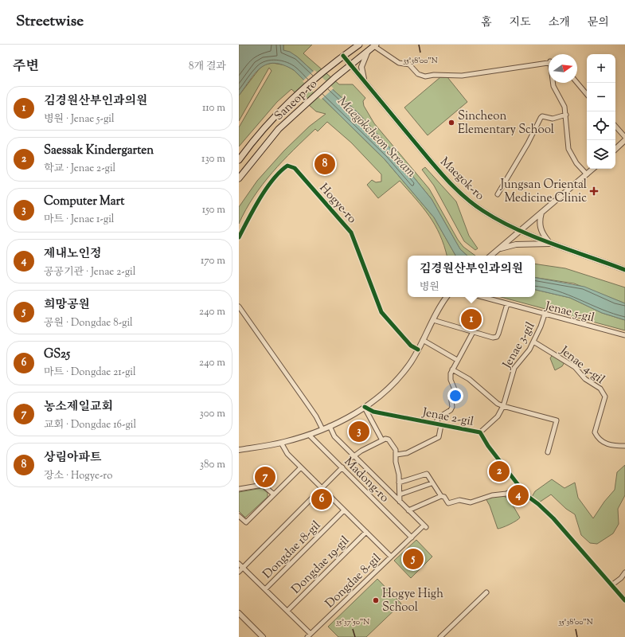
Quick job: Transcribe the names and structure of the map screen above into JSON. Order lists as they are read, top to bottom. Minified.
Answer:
{"streets":{"main road":["Saneop-ro"],"street":["Maegok-ro","Hogye-ro","Jenae 5-gil","Jenae 3-gil","Jenae 4-gil","Jenae 2-gil","Madong-ro","Dongdae 18-gil","Dongdae 19-gil","Dongdae 8-gil"]},"crossings":[["Saneop-ro","Maegok-ro"],["Jenae 5-gil","Jenae 3-gil"],["Jenae 3-gil","Jenae 4-gil"],["Jenae 3-gil","Jenae 2-gil"],["Madong-ro","Dongdae 8-gil"]],"water":["Maegokcheon Stream"],"places":{"other":["Sincheon Elementary School","Hogye High School"],"health":["Jungsan Oriental Medicine Clinic"]},"north":"right","page":{"header":"Streetwise","nav":["홈","지도","소개","문의"],"heading":["주변","8개 결과"],"map_buttons":["+","−"],"list":[{"mark":"1","name":"김경원산부인과의원","note":"병원 · Jenae 5-gil","value":"110 m"},{"mark":"2","name":"Saessak Kindergarten","note":"학교 · Jenae 2-gil","value":"130 m"},{"mark":"3","name":"Computer Mart","note":"마트 · Jenae 1-gil","value":"150 m"},{"mark":"4","name":"제내노인정","note":"공공기관 · Jenae 2-gil","value":"170 m"},{"mark":"5","name":"희망공원","note":"공원 · Dongdae 8-gil","value":"240 m"},{"mark":"6","name":"GS25","note":"마트 · Dongdae 21-gil","value":"240 m"},{"mark":"7","name":"농소제일교회","note":"교회 · Dongdae 16-gil","value":"300 m"},{"mark":"8","name":"상림아파트","note":"장소 · Hogye-ro","value":"380 m"}],"pins":["8","1","3","2","7","4","6","5"],"popup":["김경원산부인과의원","병원"]},"coordinates":["35°38'00\"N","35°37'50\"N"]}
